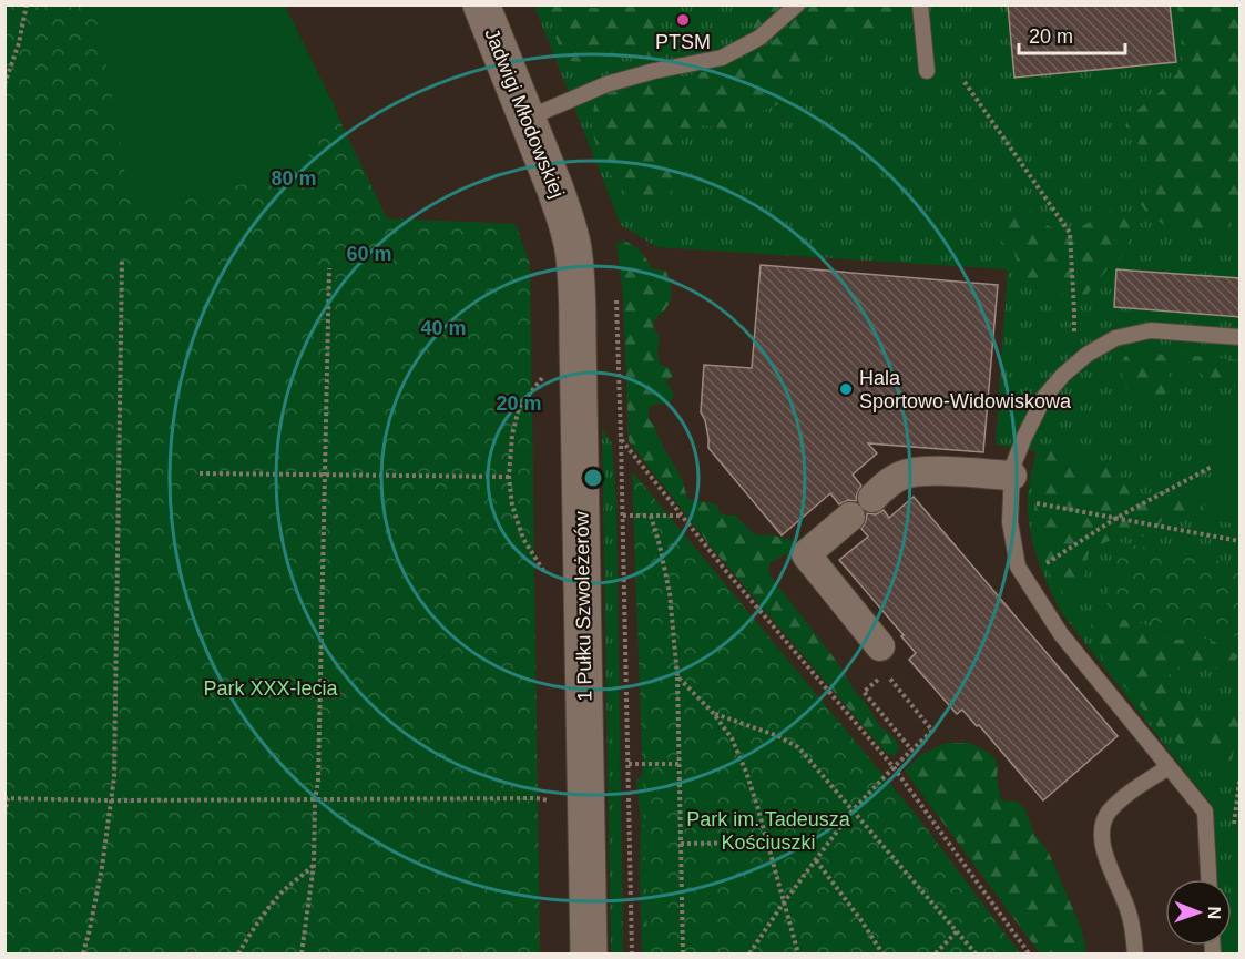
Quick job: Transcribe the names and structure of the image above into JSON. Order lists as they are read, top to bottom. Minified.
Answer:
{"streets":{"street":["Jadwigi Młodowskiej","1 Pułku Szwoleżerów"]},"crossings":[["Jadwigi Młodowskiej","1 Pułku Szwoleżerów"]],"parks":["Park XXX-lecia","Park im. Tadeusza Kościuszki"],"places":["PTSM","Hala Sportowo-Widowiskowa"],"scale_bar":"20 m","north":"right","rings":["80 m","60 m","40 m","20 m"]}
